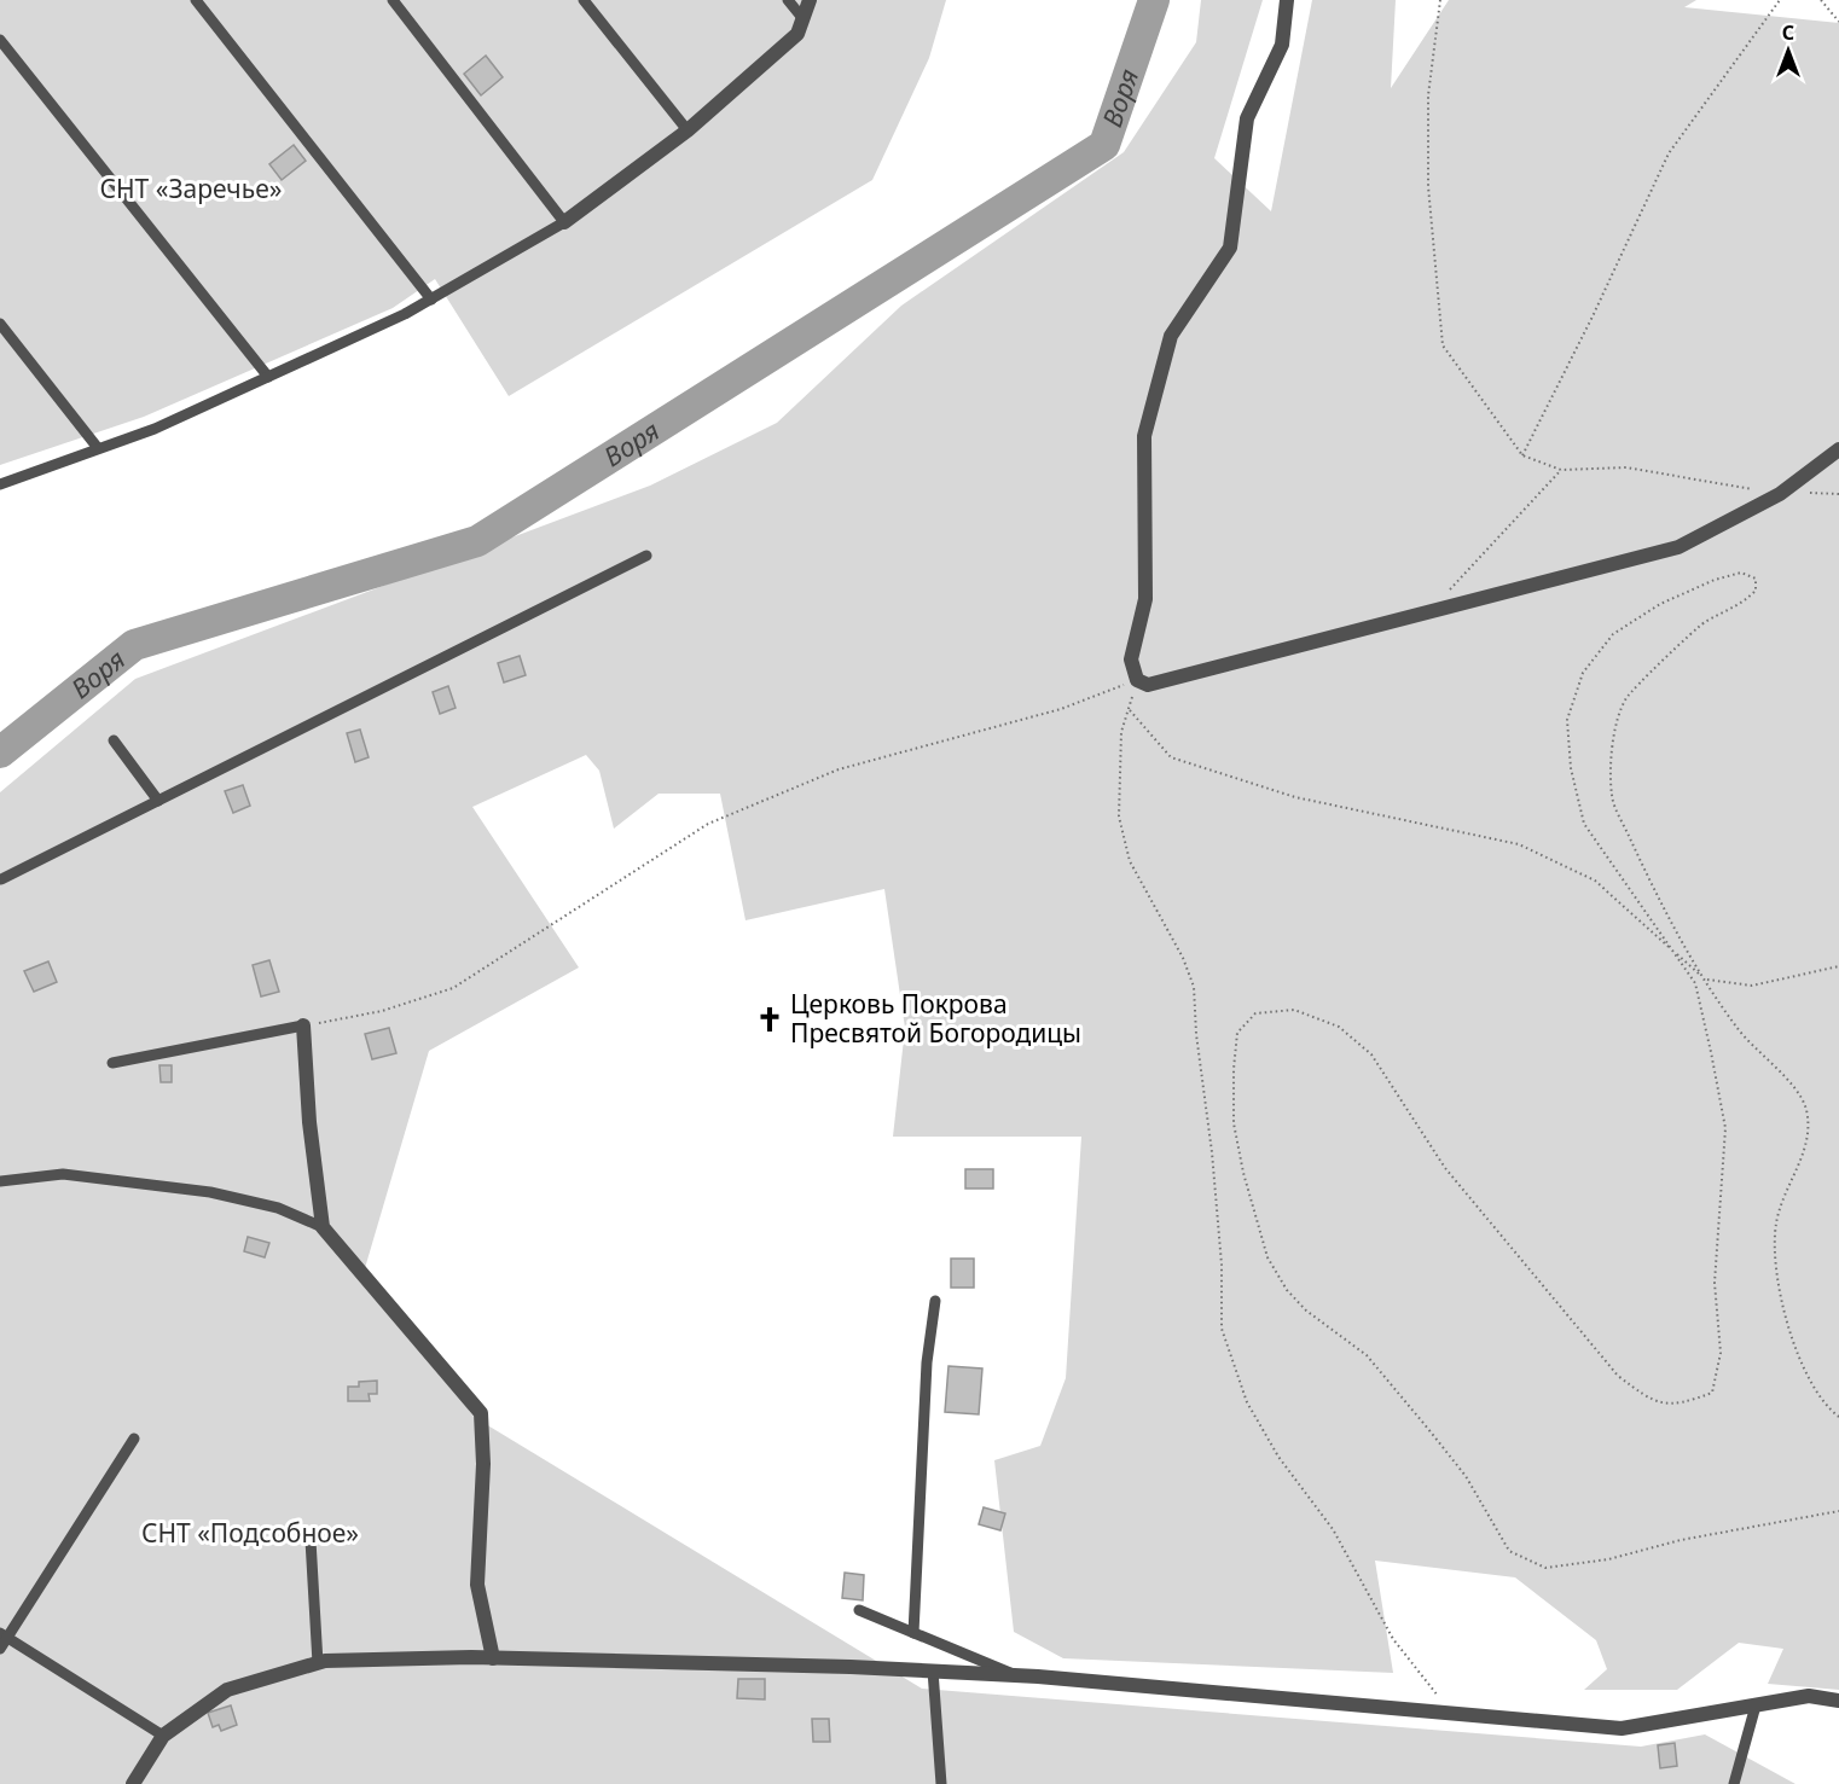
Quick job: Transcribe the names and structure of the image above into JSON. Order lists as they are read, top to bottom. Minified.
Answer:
{"water":["Воря"],"parks":["СНТ «Заречье»","СНТ «Подсобное»"],"places":{"church":["Церковь Покрова Пресвятой Богородицы"]},"north":"top"}
